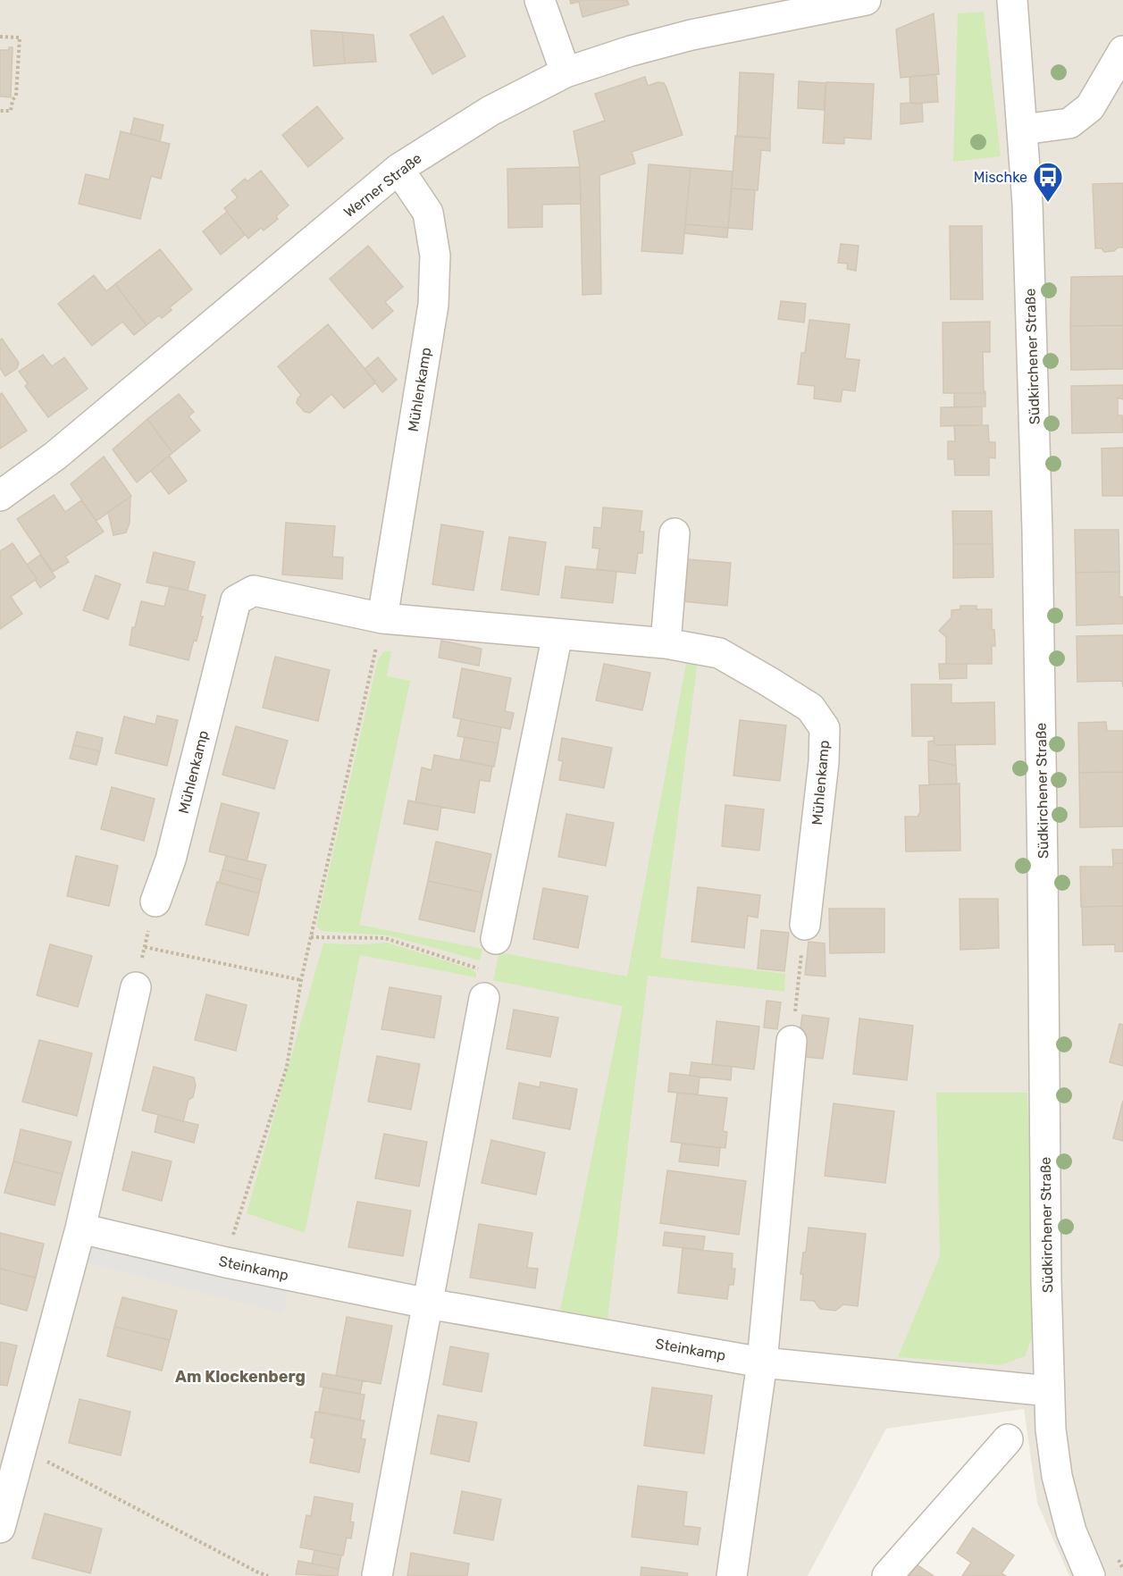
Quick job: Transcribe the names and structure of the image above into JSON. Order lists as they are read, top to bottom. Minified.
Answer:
{"streets":{"street":["Werner Straße","Südkirchener Straße","Mühlenkamp","Steinkamp"]},"crossings":[["Werner Straße","Mühlenkamp"],["Südkirchener Straße","Steinkamp"]],"districts":["Am Klockenberg"],"places":{"bus stop":["Mischke"]}}
